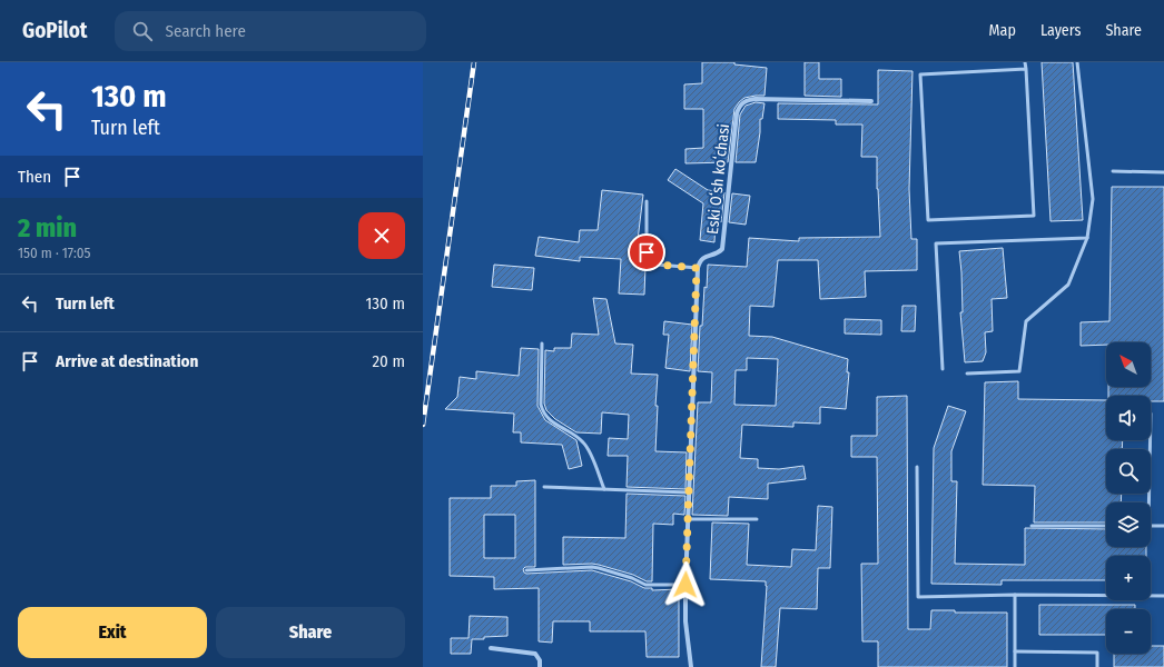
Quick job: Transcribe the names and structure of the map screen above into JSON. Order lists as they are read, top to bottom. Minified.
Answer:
{"streets":{"street":["Eski Oʻsh koʻchasi"]},"north":"top left","page":{"header":"GoPilot","search":"Search here","nav":["Map","Layers","Share"],"turn":["130 m","Turn left"],"then":"Then","heading":["2 min","150 m · 17:05"],"list":[{"name":"Turn left","value":"130 m"},{"name":"Arrive at destination","value":"20 m"}],"map_buttons":["+","−"],"buttons":["Exit","Share"]}}
